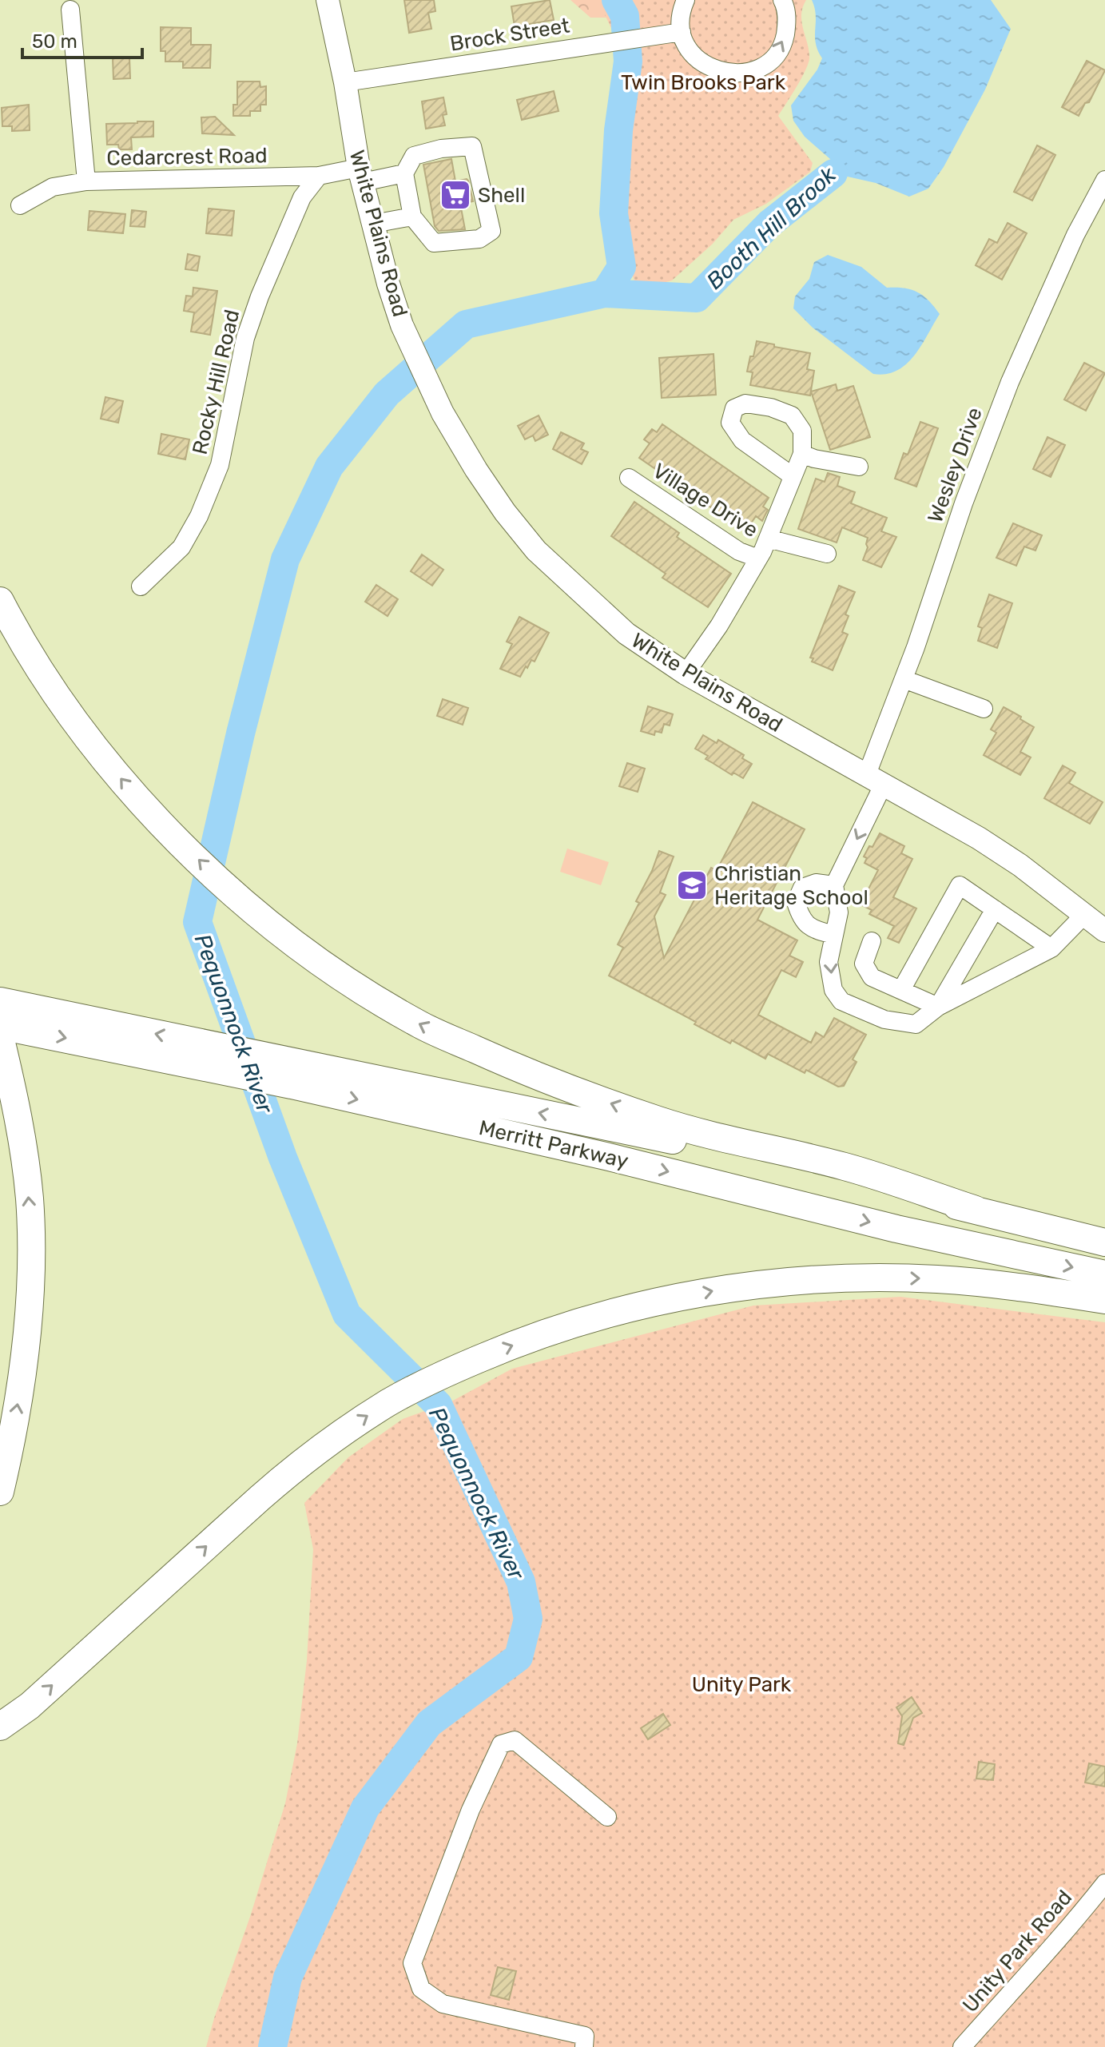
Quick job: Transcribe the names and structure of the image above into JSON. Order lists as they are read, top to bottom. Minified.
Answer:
{"streets":{"highway":["Merritt Parkway"],"main road":["White Plains Road"],"street":["Brock Street","Cedarcrest Road","Rocky Hill Road","Wesley Drive","Village Drive","Unity Park Road"]},"crossings":[["Brock Street","White Plains Road"],["Cedarcrest Road","White Plains Road"],["Cedarcrest Road","Rocky Hill Road"],["White Plains Road","Wesley Drive"],["White Plains Road","Village Drive"]],"water":["Booth Hill Brook","Pequonnock River"],"parks":["Twin Brooks Park","Unity Park"],"places":{"supermarket":["Shell"],"school or university":["Christian Heritage School"]},"scale_bar":"50 m"}
